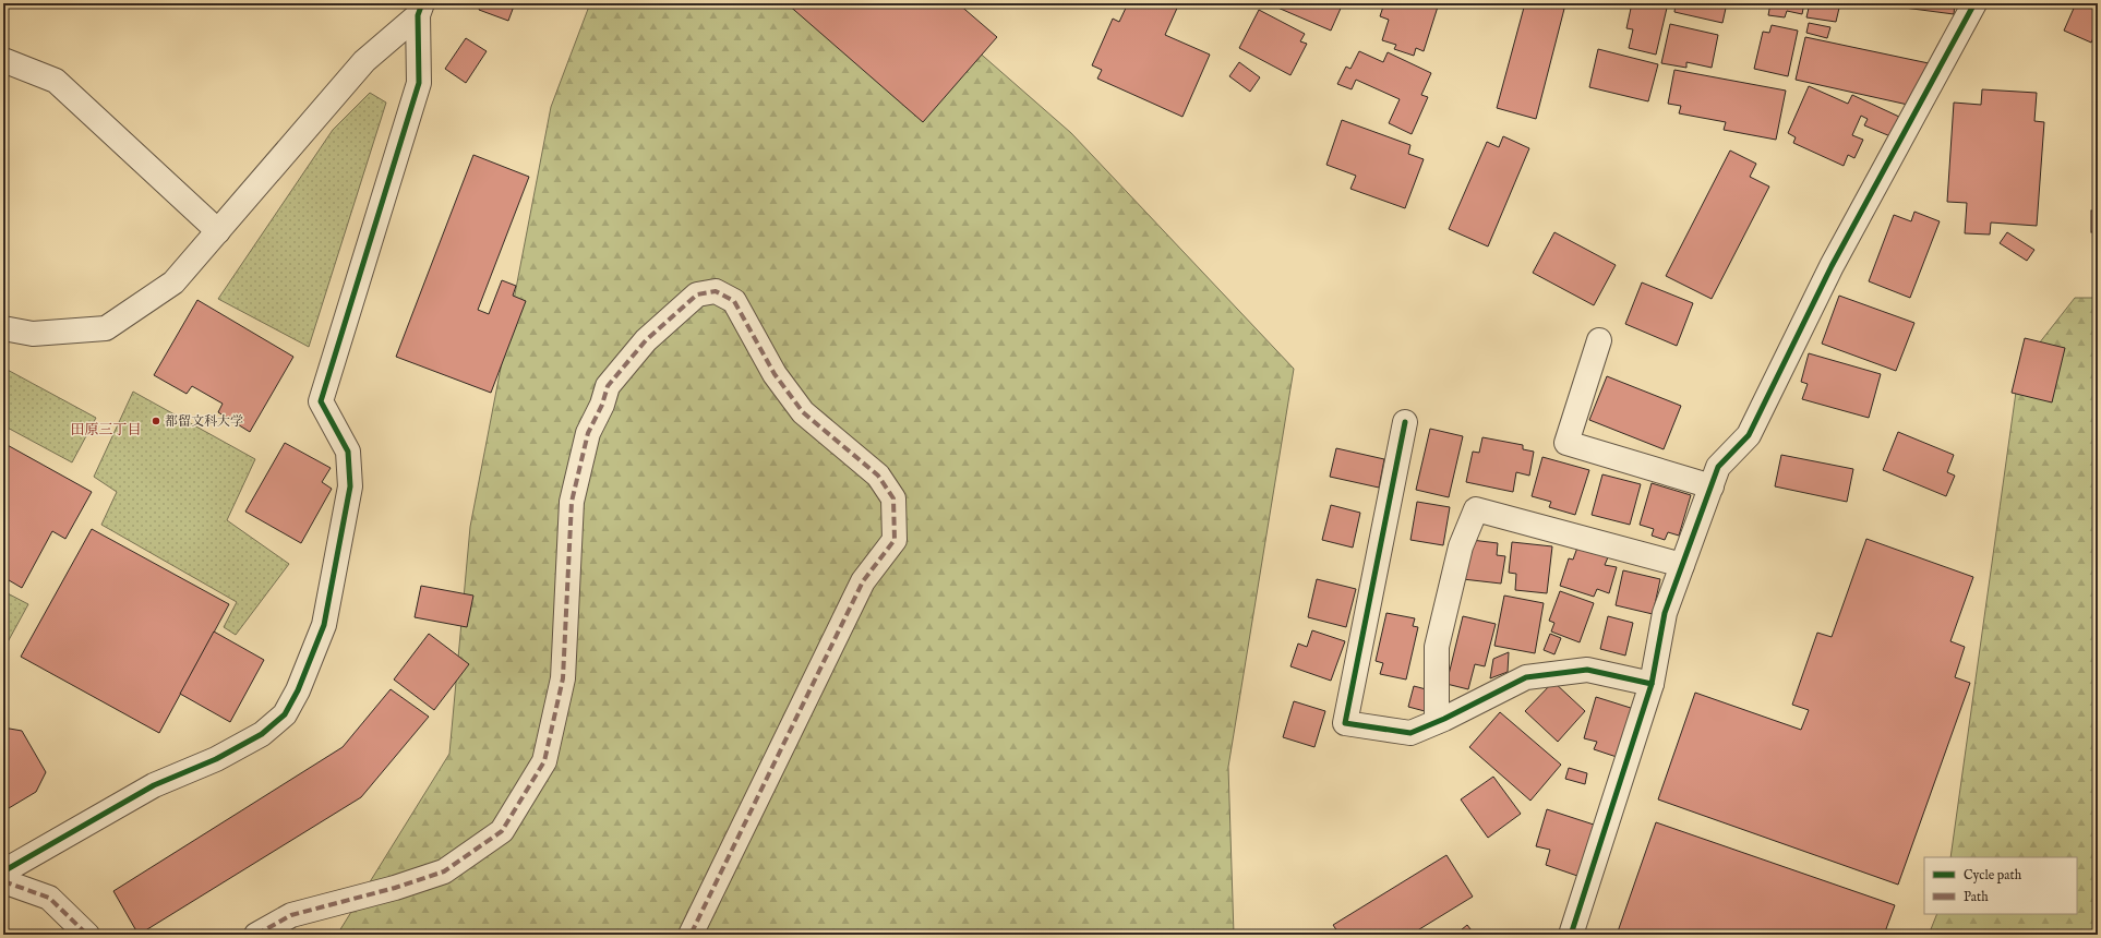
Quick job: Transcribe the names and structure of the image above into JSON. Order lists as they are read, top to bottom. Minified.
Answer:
{"districts":["田原三丁目"],"places":["都留文科大学"],"legend":["Cycle path","Path"]}
